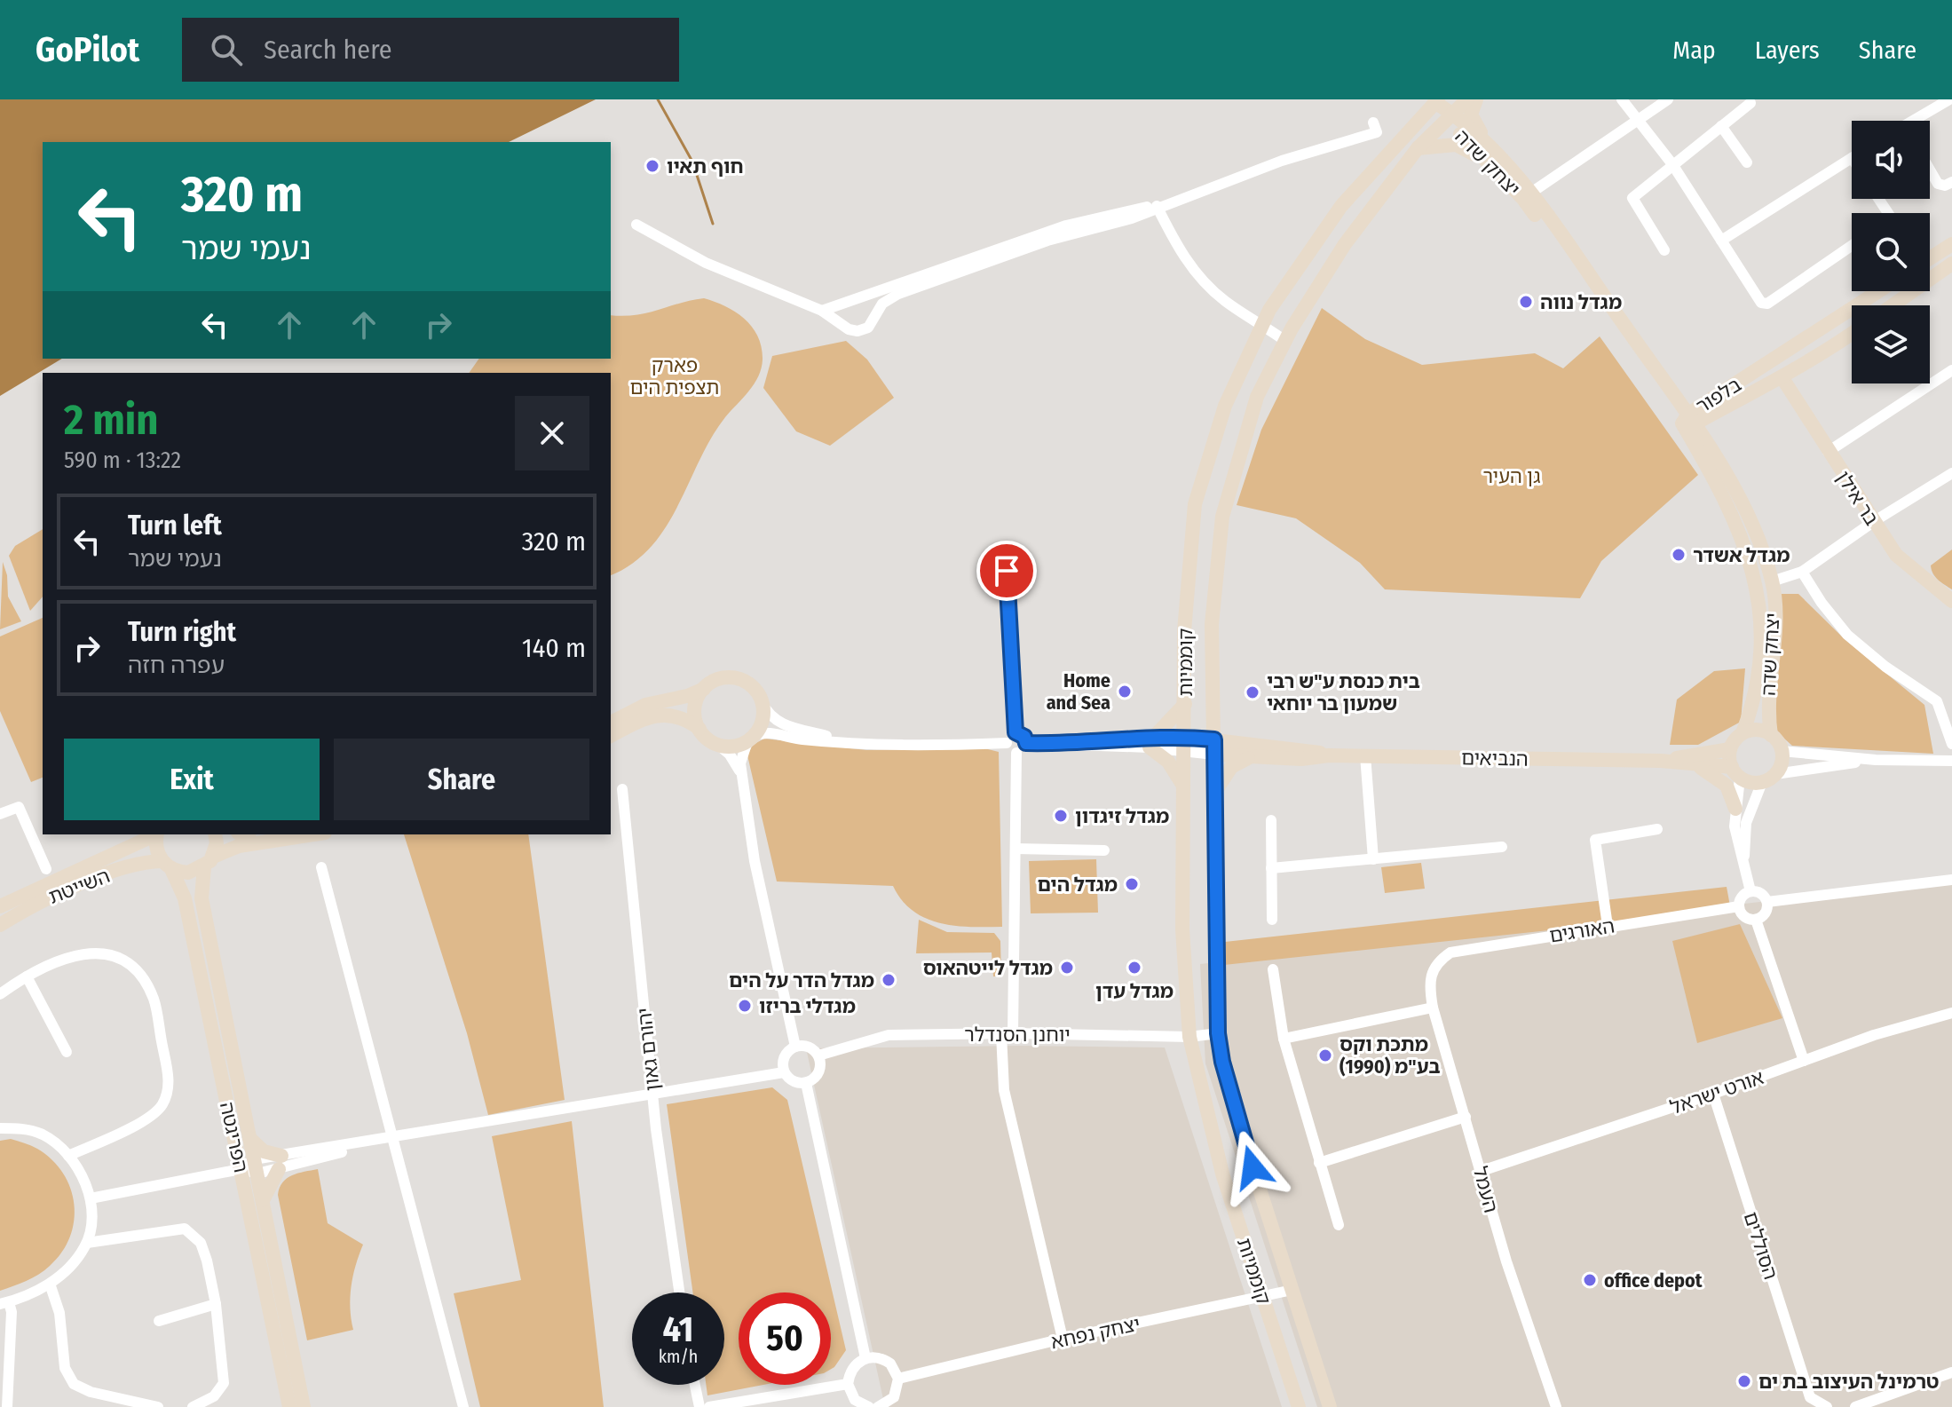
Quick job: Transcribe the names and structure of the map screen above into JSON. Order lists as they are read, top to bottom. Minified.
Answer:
{"streets":{"street":["יצחק שדה","בלפור","בר אילן","קוממיות","הנביאים","השייטת","האורגים","יוחנן הסנדלר","יהורם גאון","אורט ישראל","הפריגטה","העמל","הסוללים","יצחק נפחא"]},"crossings":[["יצחק שדה","בלפור"],["יצחק שדה","קוממיות"],["יצחק שדה","הנביאים"],["בלפור","בר אילן"],["קוממיות","הנביאים"],["קוממיות","יוחנן הסנדלר"],["קוממיות","יצחק נפחא"],["השייטת","הפריגטה"],["האורגים","העמל"],["אורט ישראל","העמל"],["אורט ישראל","הסוללים"]],"parks":["פארק תצפית הים","גן העיר"],"places":["חוף תאיו","מגדל נווה","מגדל אשדר","Home and Sea","בית כנסת ע\"ש רבי שמעון בר יוחאי","מגדל זיגדון","מגדל הים","מגדל לייטהאוס","מגדל עדן","מגדל הדר על הים","מגדלי בריזו","מתכת וקס (1990) בע\"מ","office depot","טרמינל העיצוב בת ים"],"page":{"header":"GoPilot","search":"Search here","nav":["Map","Layers","Share"],"turn":["320 m","נעמי שמר"],"heading":["2 min","590 m · 13:22"],"list":[{"name":"Turn left","note":"נעמי שמר","value":"320 m"},{"name":"Turn right","note":"עפרה חזה","value":"140 m"}],"buttons":["Exit","Share"],"speed":"41 km/h","limit":"50"}}
